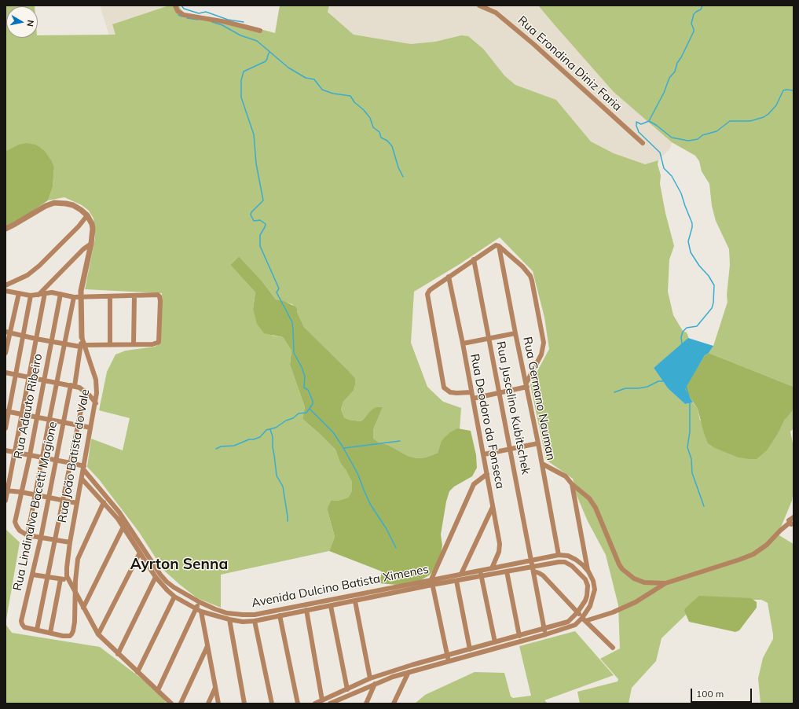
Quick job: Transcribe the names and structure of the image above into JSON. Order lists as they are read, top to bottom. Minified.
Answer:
{"streets":{"street":["Rua Erondina Diniz Faria","Rua Germano Nauman","Rua Adauto Ribeiro","Rua Juscelino Kubitschek","Rua Deodoro da Fonseca","Rua João Batista do Vale","Rua Lindinalva Bacetti Magione","Avenida Dulcino Batista Ximenes"]},"crossings":[["Rua Germano Nauman","Avenida Dulcino Batista Ximenes"],["Rua Juscelino Kubitschek","Avenida Dulcino Batista Ximenes"],["Rua Deodoro da Fonseca","Avenida Dulcino Batista Ximenes"],["Rua João Batista do Vale","Rua Lindinalva Bacetti Magione"],["Rua João Batista do Vale","Avenida Dulcino Batista Ximenes"]],"districts":["Ayrton Senna"],"scale_bar":"100 m","north":"right"}
